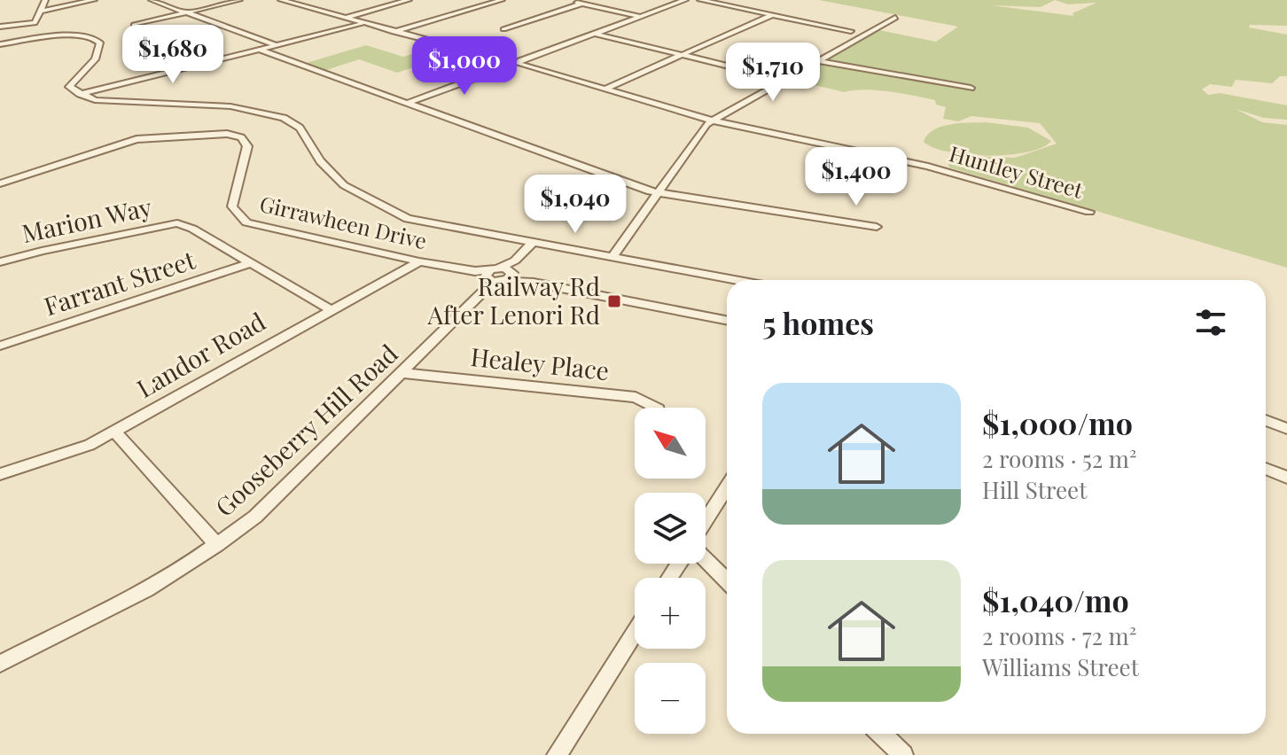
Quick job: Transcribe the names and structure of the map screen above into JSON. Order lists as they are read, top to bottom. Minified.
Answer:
{"streets":{"street":["Huntley Street","Marion Way","Girrawheen Drive","Farrant Street","Landor Road","Healey Place","Gooseberry Hill Road"]},"crossings":[["Marion Way","Farrant Street"],["Marion Way","Landor Road"],["Girrawheen Drive","Landor Road"],["Girrawheen Drive","Gooseberry Hill Road"],["Healey Place","Gooseberry Hill Road"]],"places":{"transit":["Railway Rd After Lenori Rd"]},"north":"top left","page":{"price":["$1,680","$1,000","$1,710","$1,400","$1,040"],"heading":"5 homes","list":[{"name":"$1,000/mo","note":"2 rooms · 52 m² · Hill Street"},{"name":"$1,040/mo","note":"2 rooms · 72 m² · Williams Street"}],"map_buttons":["+","−"]}}
